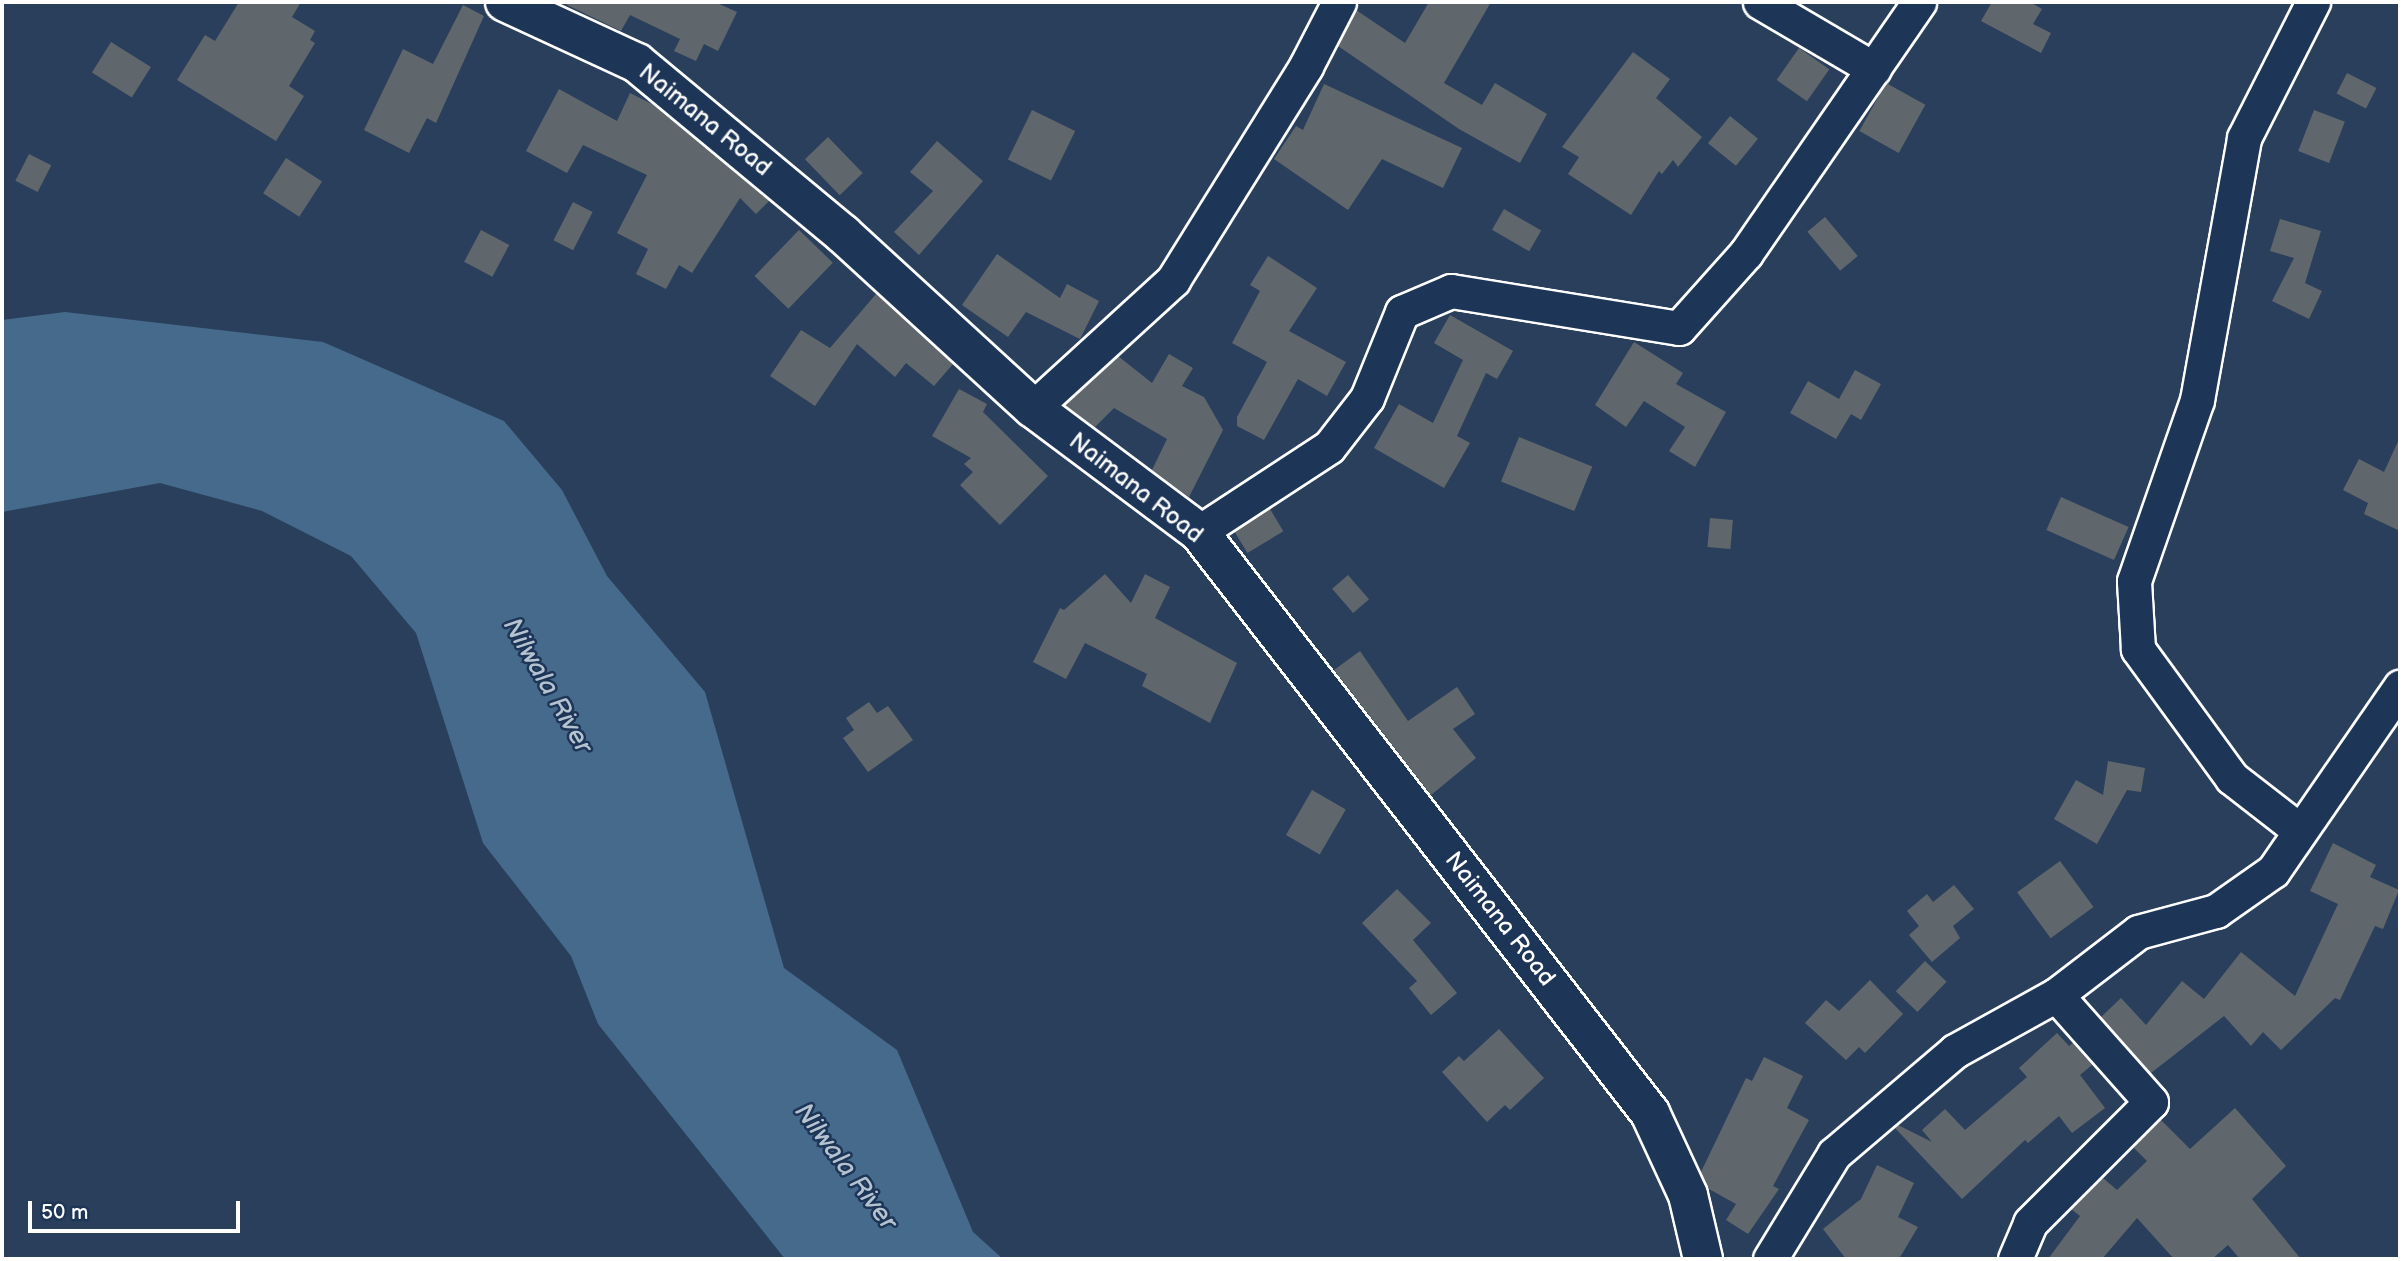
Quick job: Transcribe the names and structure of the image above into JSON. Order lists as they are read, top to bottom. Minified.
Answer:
{"streets":{"street":["Naimana Road"]},"water":["Nilwala River"],"scale_bar":"50 m"}
